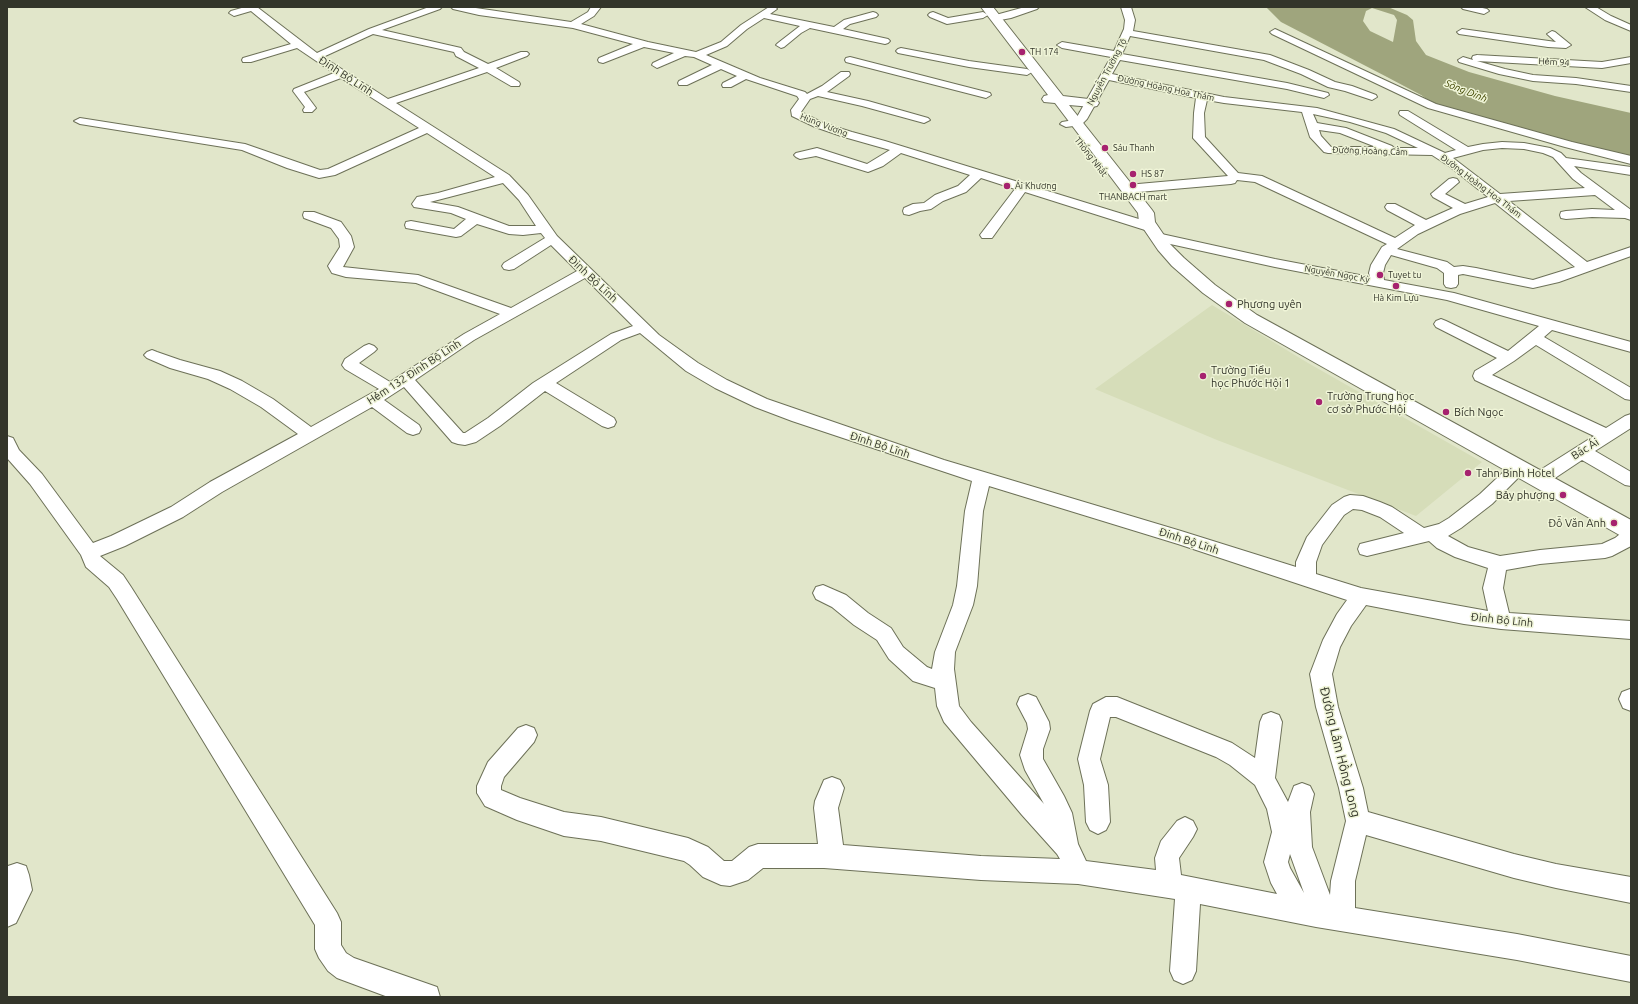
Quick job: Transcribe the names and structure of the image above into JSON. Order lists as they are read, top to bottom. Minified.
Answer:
{"streets":{"main road":["Thống Nhất"],"street":["Hẻm 94","Nguyễn Trường Tộ","Đinh Bộ Lĩnh","Đường Hoàng Hoa Thám","Hùng Vương","Đường Hoàng Cầm","Nguyễn Ngọc Kỳ","Hẻm 132 Đinh Bộ Lĩnh","Bác Ái","Đường Lâm Hồng Long"]},"crossings":[["Nguyễn Trường Tộ","Đường Hoàng Hoa Thám"],["Nguyễn Trường Tộ","Thống Nhất"],["Đinh Bộ Lĩnh","Hẻm 132 Đinh Bộ Lĩnh"],["Đinh Bộ Lĩnh","Đường Lâm Hồng Long"],["Đường Hoàng Hoa Thám","Đường Hoàng Cầm"],["Hùng Vương","Thống Nhất"],["Hùng Vương","Nguyễn Ngọc Kỳ"],["Thống Nhất","Nguyễn Ngọc Kỳ"]],"water":["Sông Dinh"],"places":["TH 174","Sáu Thanh","HS 87","THANBACH mart","Ái Khương","Tuyet tu","Hà Kim Lựu","Phương uyên","Trường Tiểu học Phước Hội 1","Trường Trung học cơ sở Phước Hội","Bích Ngọc","Tahn Binh Hotel","Bảy phượng","Đỗ Văn Anh"]}
